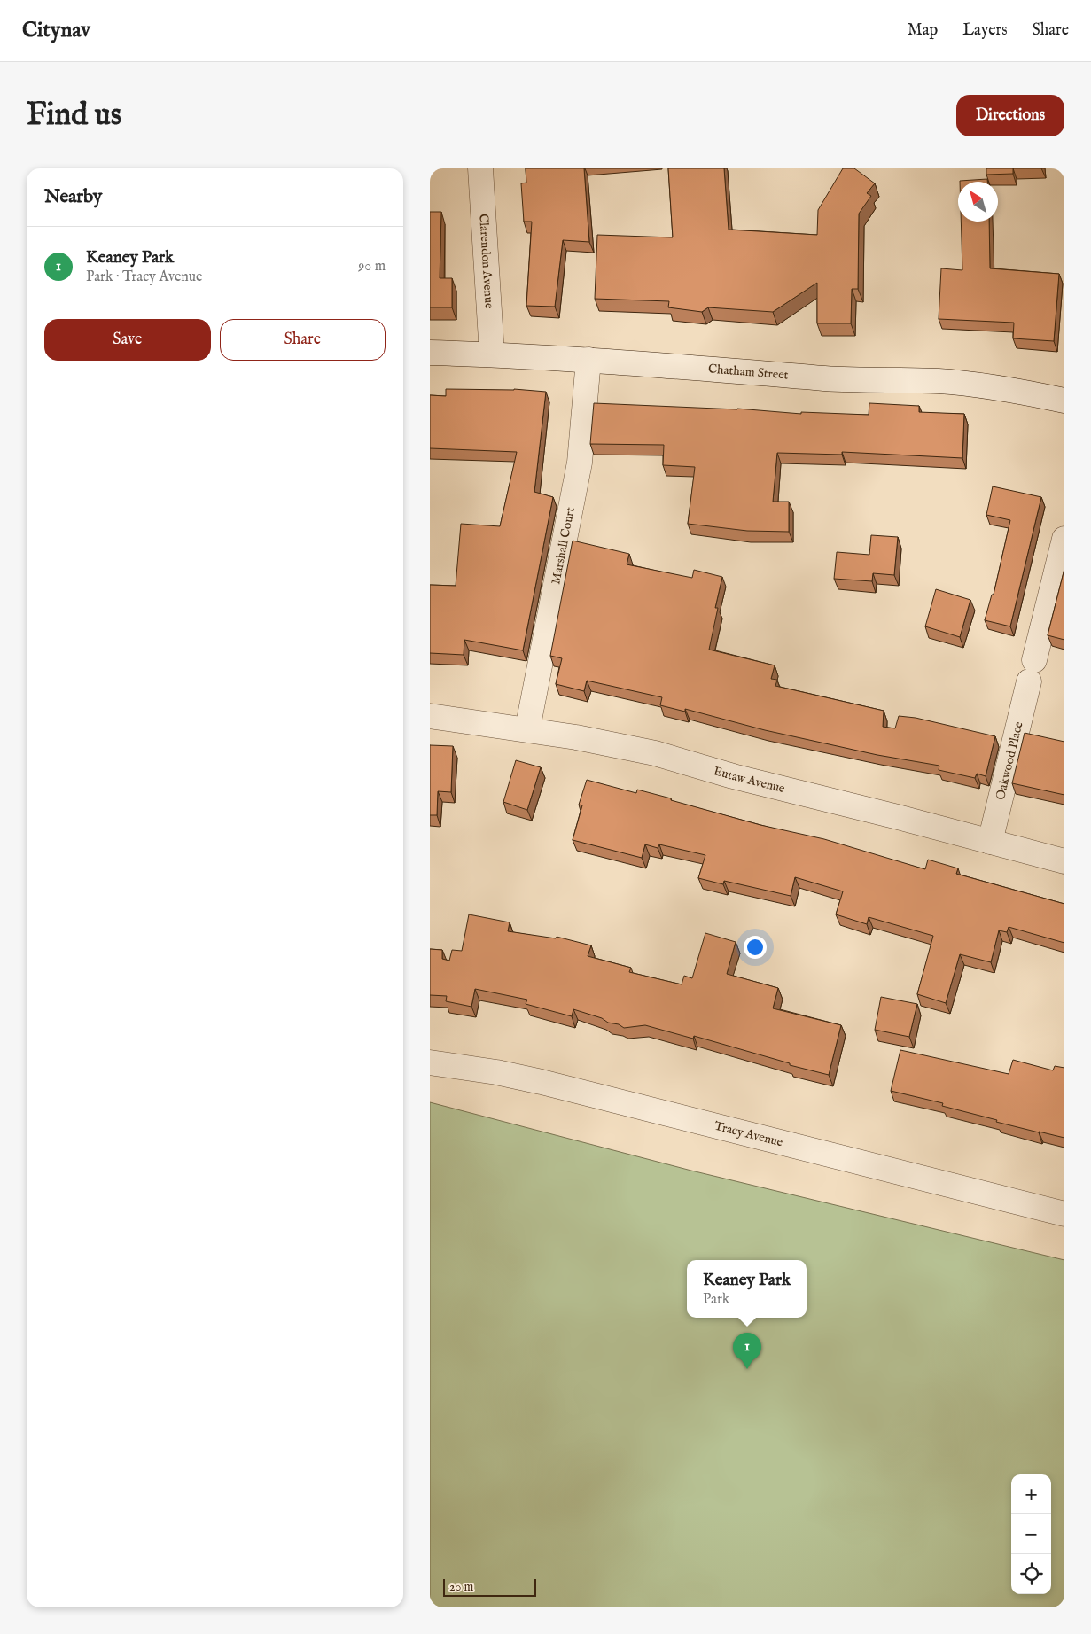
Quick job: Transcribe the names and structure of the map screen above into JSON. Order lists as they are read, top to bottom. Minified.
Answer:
{"streets":{"street":["Clarendon Avenue","Chatham Street","Marshall Court","Oakwood Place","Eutaw Avenue","Tracy Avenue"]},"crossings":[["Clarendon Avenue","Chatham Street"],["Chatham Street","Marshall Court"],["Marshall Court","Eutaw Avenue"],["Oakwood Place","Eutaw Avenue"]],"scale_bar":"20 m","north":"top left","page":{"header":"Citynav","nav":["Map","Layers","Share"],"buttons":["Directions",["Save","Share"]],"title":"Find us","heading":"Nearby","list":[{"mark":"1","name":"Keaney Park","note":"Park · Tracy Avenue","value":"90 m"}],"popup":["Keaney Park","Park"],"pins":"1","map_buttons":["+","−"],"scale":"20 m"}}
